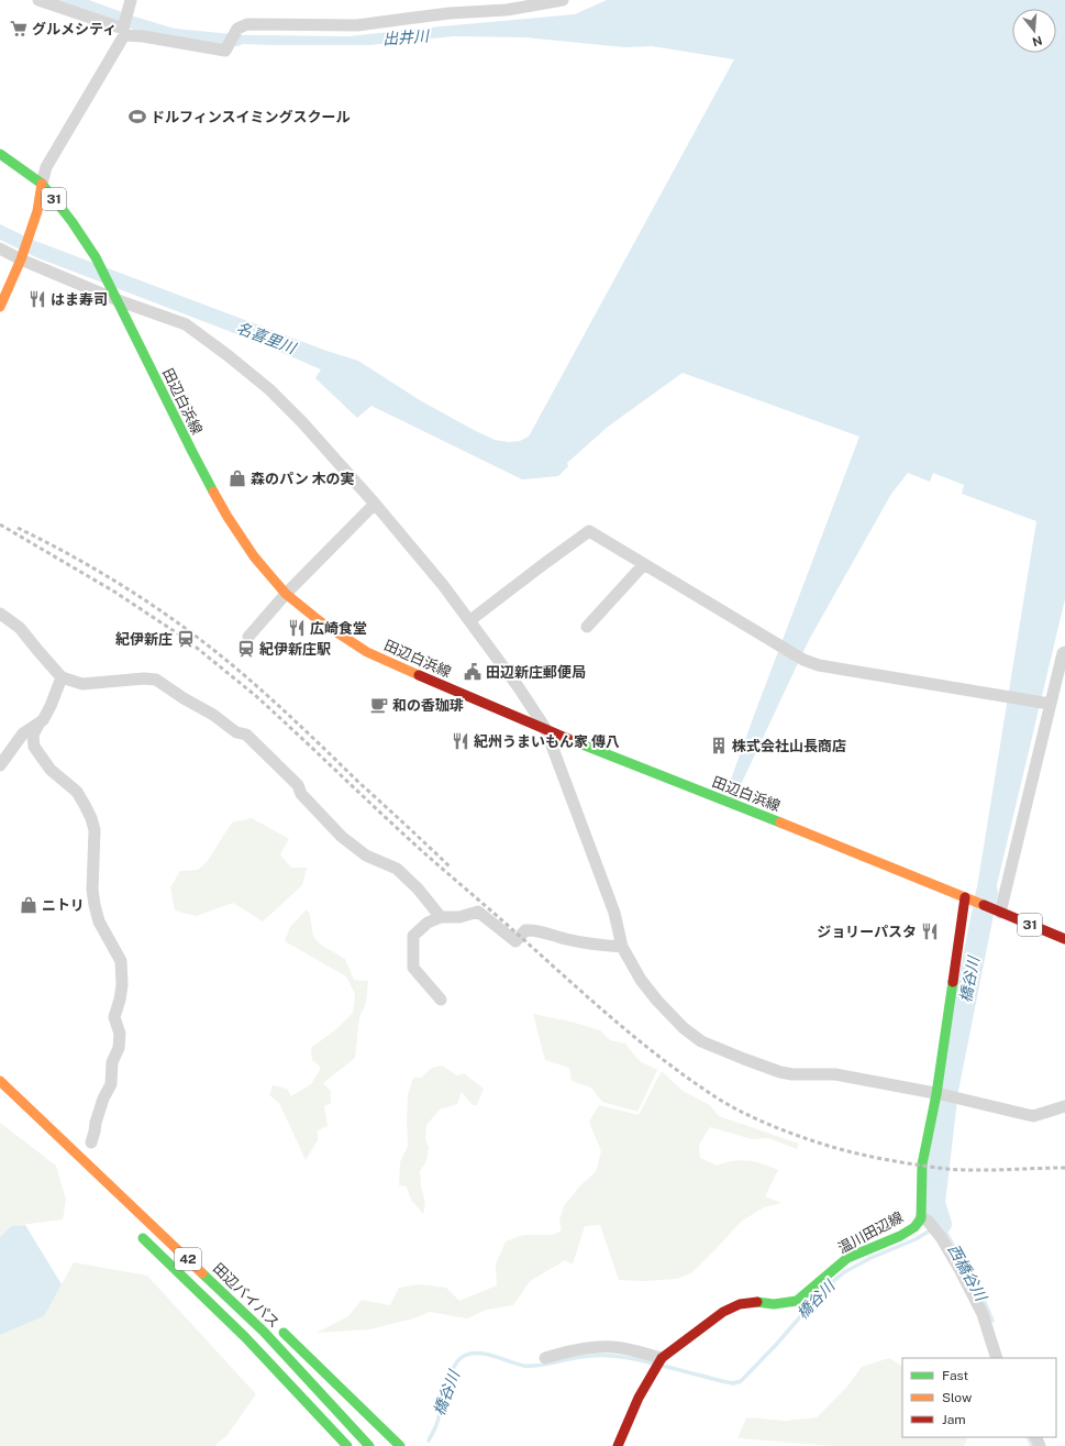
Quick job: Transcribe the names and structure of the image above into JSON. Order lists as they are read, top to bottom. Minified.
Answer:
{"streets":{"main road":["31","田辺白浜線","温川田辺線","42","田辺バイパス"]},"crossings":[["田辺白浜線","温川田辺線"]],"water":["出井川","名喜里川","橋谷川","西橋谷川"],"places":{"supermarket":["グルメシティ"],"sports":["ドルフィンスイミングスクール"],"restaurant":["はま寿司","広崎食堂","紀州うまいもん家 傳八","ジョリーパスタ"],"shop":["森のパン 木の実","ニトリ"],"station":["紀伊新庄","紀伊新庄駅"],"public building":["田辺新庄郵便局"],"cafe":["和の香珈琲"],"building":["株式会社山長商店"]},"legend":["Fast","Slow","Jam"],"north":"bottom"}
